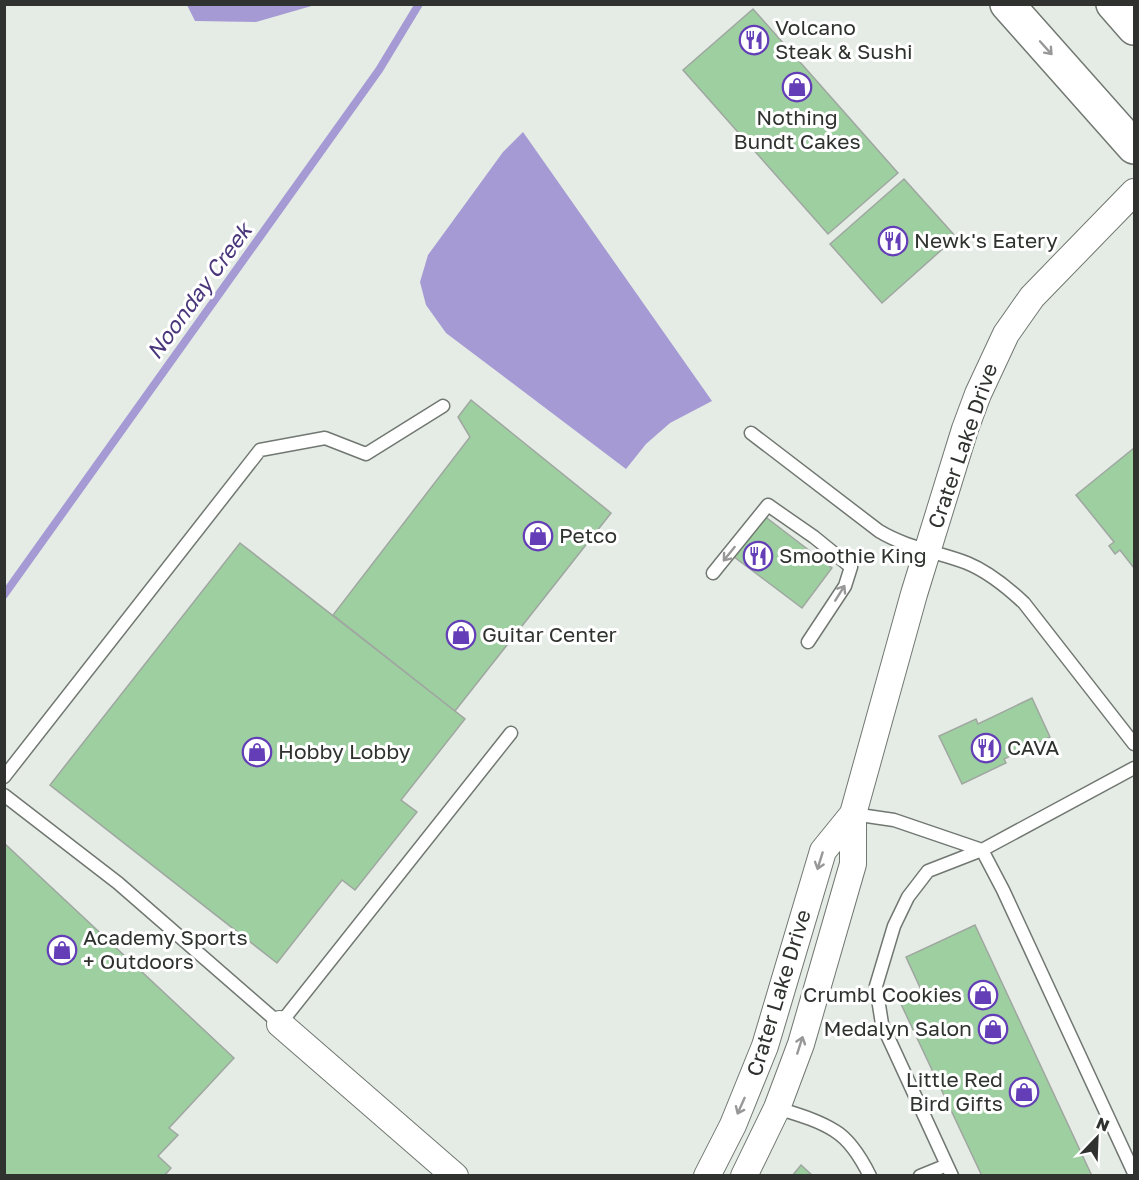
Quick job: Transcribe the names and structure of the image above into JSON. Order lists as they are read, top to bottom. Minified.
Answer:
{"streets":{"street":["Crater Lake Drive"]},"water":["Noonday Creek"],"places":{"restaurant":["Volcano Steak & Sushi","Newk's Eatery","Smoothie King","CAVA"],"shop":["Nothing Bundt Cakes","Petco","Guitar Center","Hobby Lobby","Academy Sports + Outdoors","Crumbl Cookies","Medalyn Salon","Little Red Bird Gifts"]},"north":"top right"}
